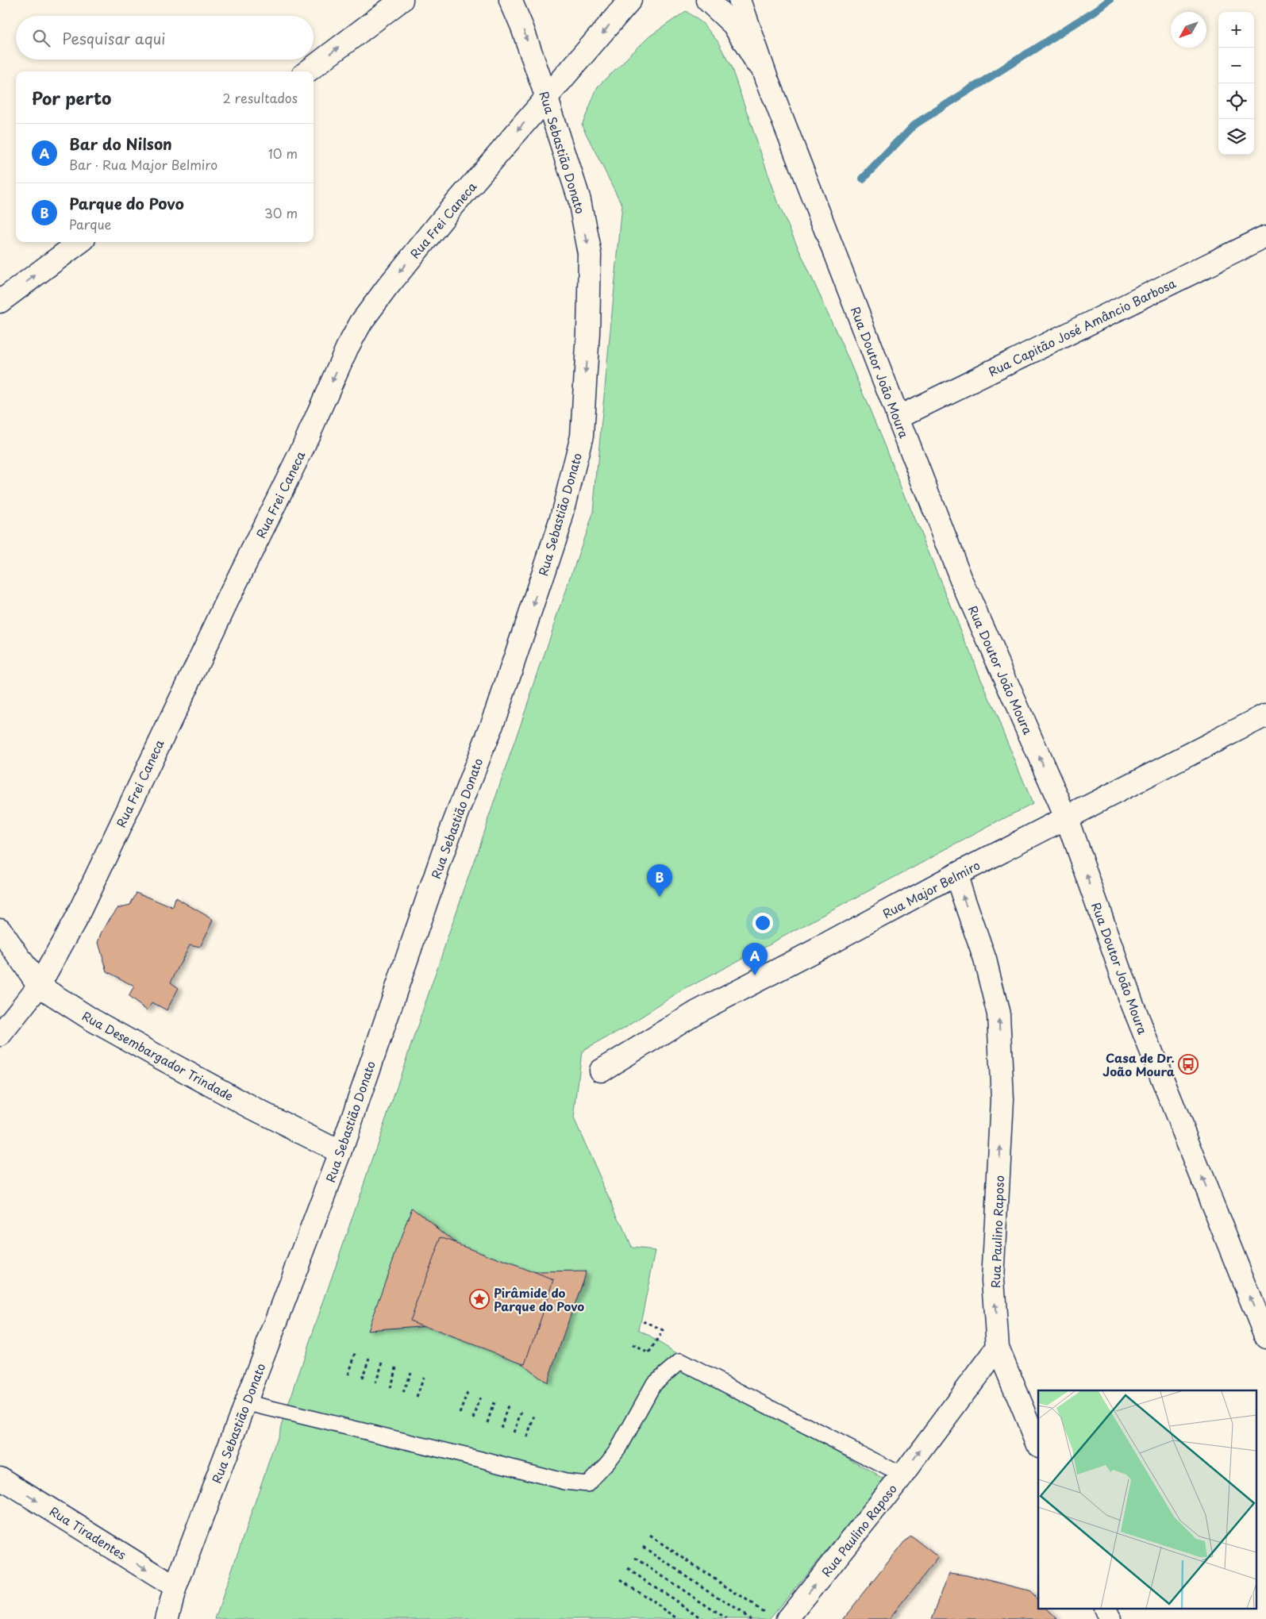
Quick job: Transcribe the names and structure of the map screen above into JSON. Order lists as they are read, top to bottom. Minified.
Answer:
{"streets":{"street":["Rua Sebastião Donato","Rua Frei Caneca","Rua Capitão José Amâncio Barbosa","Rua Doutor João Moura","Rua Major Belmiro","Rua Desembargador Trindade","Rua Paulino Raposo","Rua Tiradentes"]},"crossings":[["Rua Sebastião Donato","Rua Frei Caneca"],["Rua Sebastião Donato","Rua Desembargador Trindade"],["Rua Sebastião Donato","Rua Tiradentes"],["Rua Frei Caneca","Rua Desembargador Trindade"],["Rua Capitão José Amâncio Barbosa","Rua Doutor João Moura"],["Rua Doutor João Moura","Rua Major Belmiro"],["Rua Major Belmiro","Rua Paulino Raposo"]],"one_way":["Rua Sebastião Donato","Rua Frei Caneca","Rua Doutor João Moura","Rua Paulino Raposo","Rua Tiradentes"],"places":{"bus stop":["Casa de Dr. João Moura"],"place":["Pirâmide do Parque do Povo"]},"north":"bottom left","page":{"map_buttons":["+","−"],"search":"Pesquisar aqui","heading":["Por perto","2 resultados"],"list":[{"mark":"A","name":"Bar do Nilson","note":"Bar · Rua Major Belmiro","value":"10 m"},{"mark":"B","name":"Parque do Povo","note":"Parque","value":"30 m"}],"pins":["B","A"]}}
